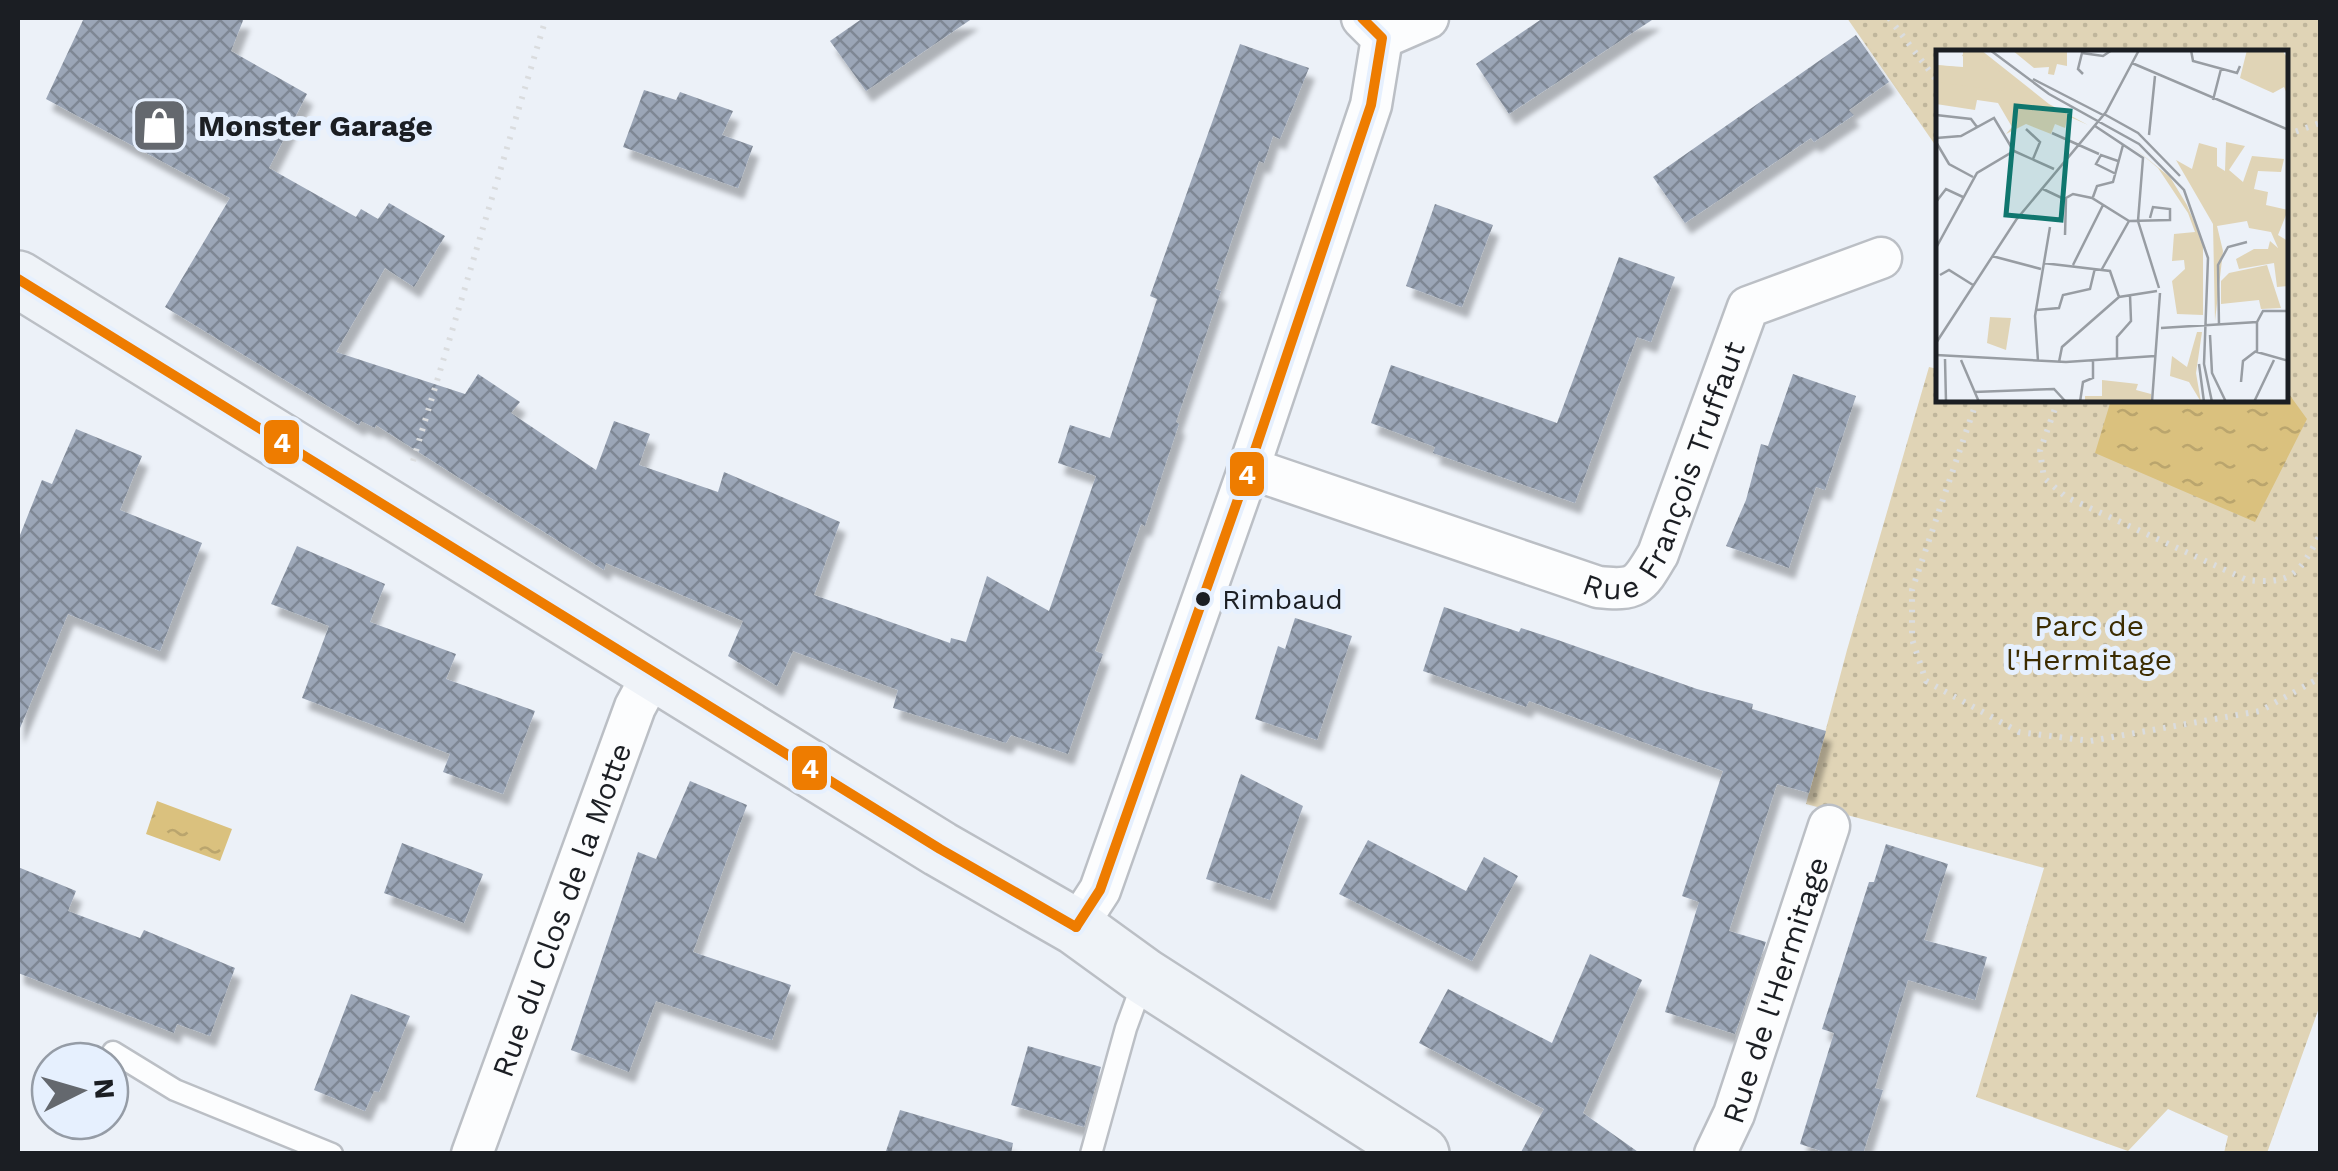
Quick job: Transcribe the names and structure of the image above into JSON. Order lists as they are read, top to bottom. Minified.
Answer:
{"streets":{"street":["Rue François Truffaut","Rue du Clos de la Motte","Rue de l'Hermitage"]},"parks":["Parc de l'Hermitage"],"places":{"shop":["Monster Garage"],"other":["Rimbaud"]},"lines":["transit line 4"],"north":"right"}
